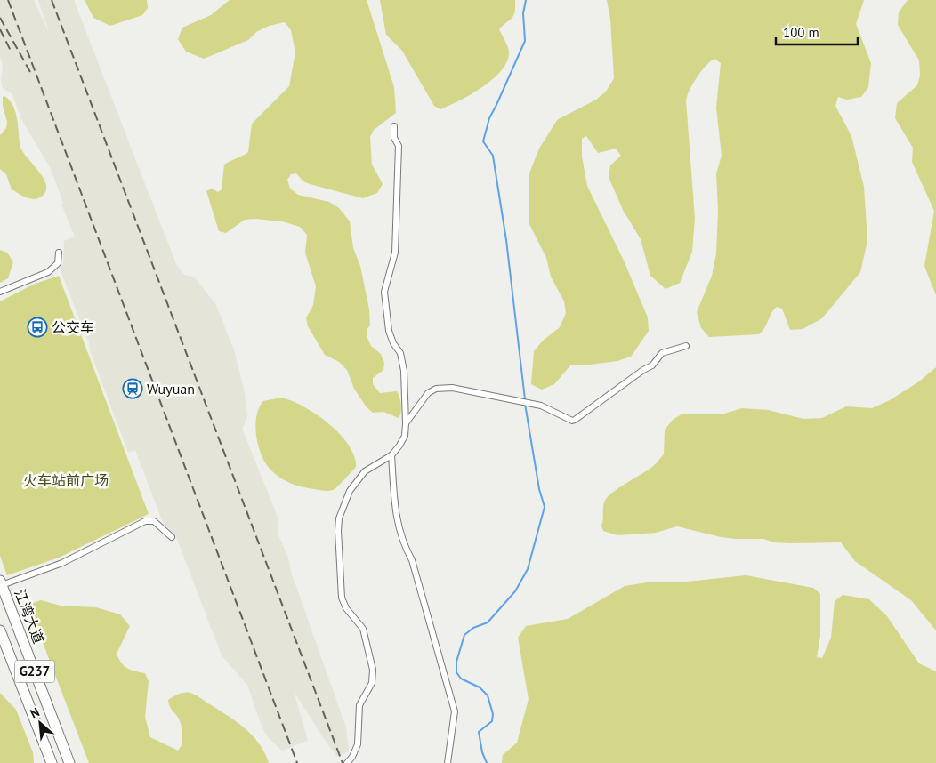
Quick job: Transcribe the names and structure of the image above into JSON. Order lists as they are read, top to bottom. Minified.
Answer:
{"streets":{"highway":["江湾大道","G237"]},"parks":["火车站前广场"],"places":{"bus stop":["公交车"],"station":["Wuyuan"]},"scale_bar":"100 m","north":"top left"}
